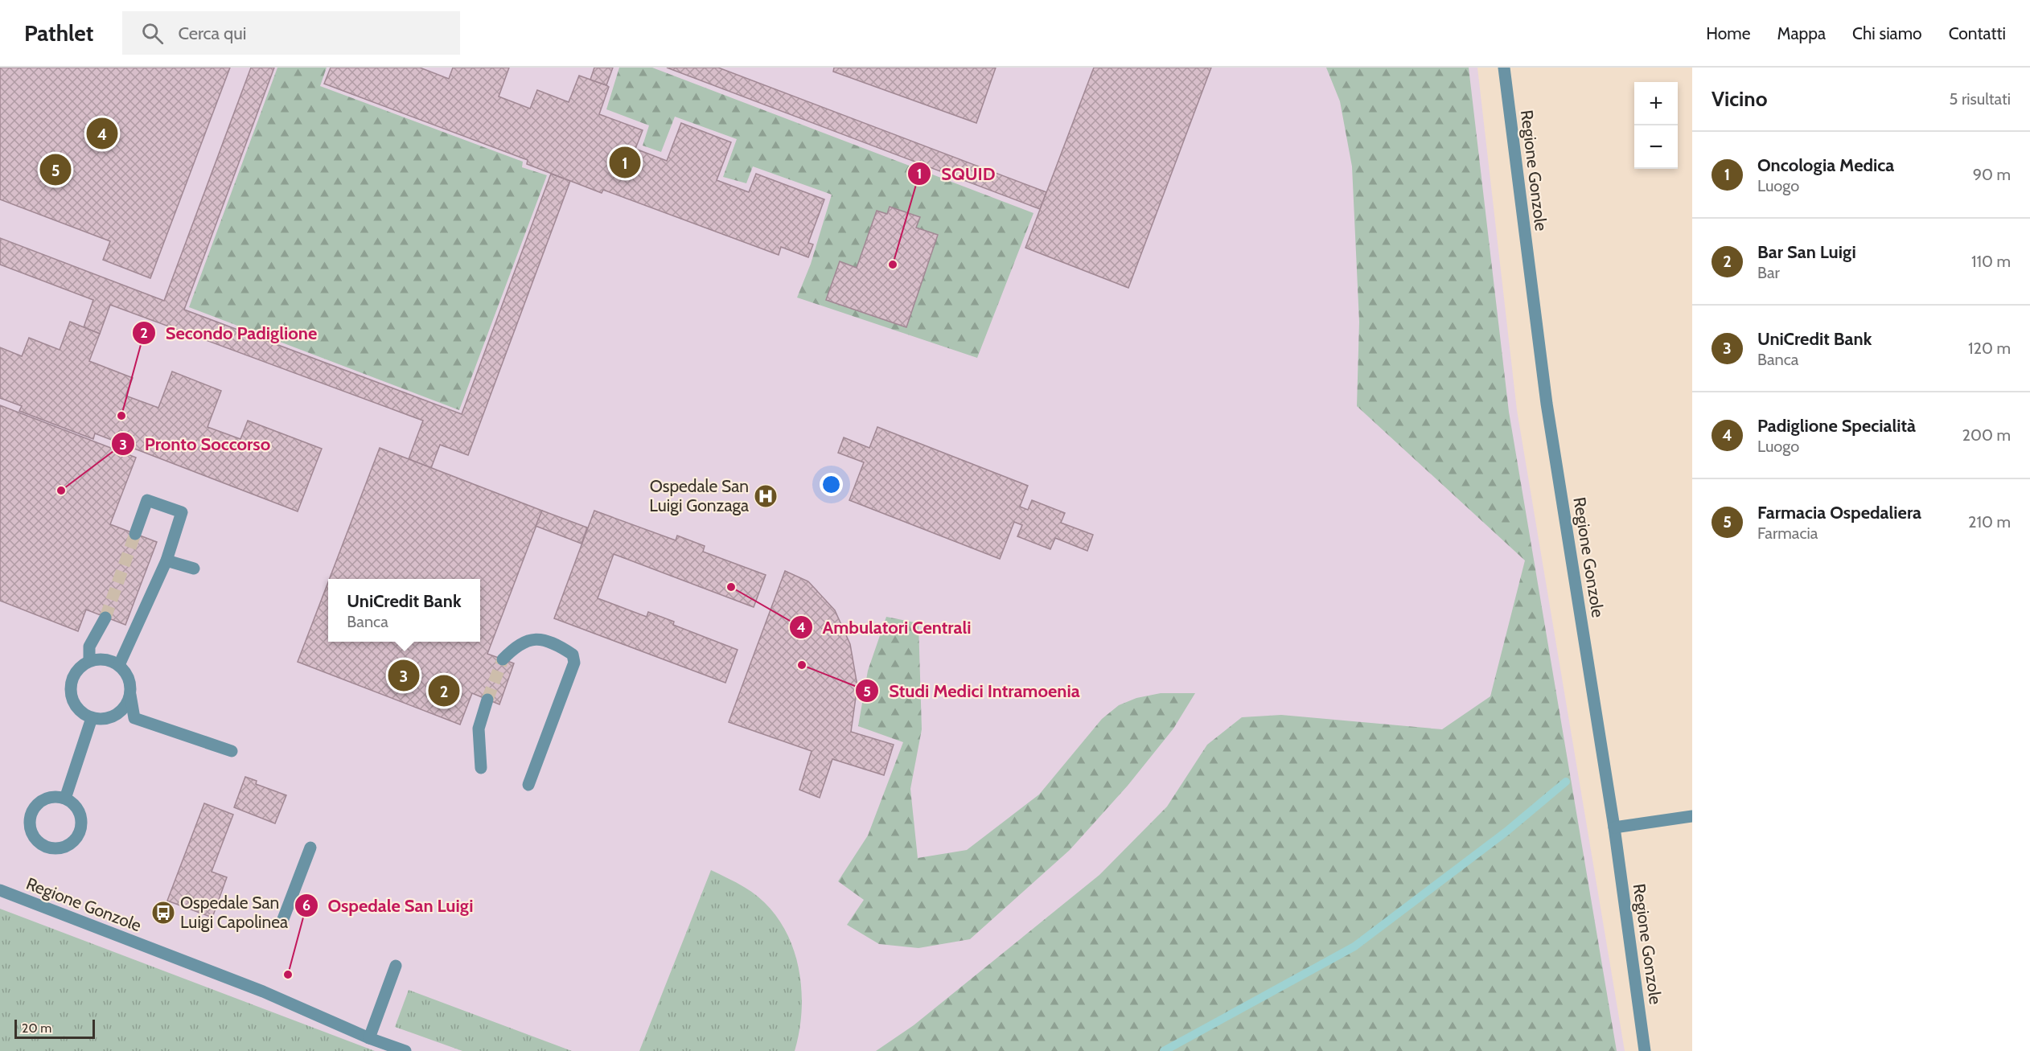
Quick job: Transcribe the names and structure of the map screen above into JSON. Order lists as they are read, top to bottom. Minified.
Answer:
{"streets":{"street":["Regione Gonzole"]},"places":{"other":["SQUID","Secondo Padiglione","Pronto Soccorso","Ambulatori Centrali","Studi Medici Intramoenia","Ospedale San Luigi"],"hospital":["Ospedale San Luigi Gonzaga"],"bus stop":["Ospedale San Luigi Capolinea"]},"scale_bar":"20 m","page":{"header":"Pathlet","search":"Cerca qui","nav":["Home","Mappa","Chi siamo","Contatti"],"heading":["Vicino","5 risultati"],"map_buttons":["+","−"],"pins":["4","1","5","3","2"],"list":[{"mark":"1","name":"Oncologia Medica","note":"Luogo","value":"90 m"},{"mark":"2","name":"Bar San Luigi","note":"Bar","value":"110 m"},{"mark":"3","name":"UniCredit Bank","note":"Banca","value":"120 m"},{"mark":"4","name":"Padiglione Specialità","note":"Luogo","value":"200 m"},{"mark":"5","name":"Farmacia Ospedaliera","note":"Farmacia","value":"210 m"}],"popup":["UniCredit Bank","Banca"],"scale":"20 m"}}
